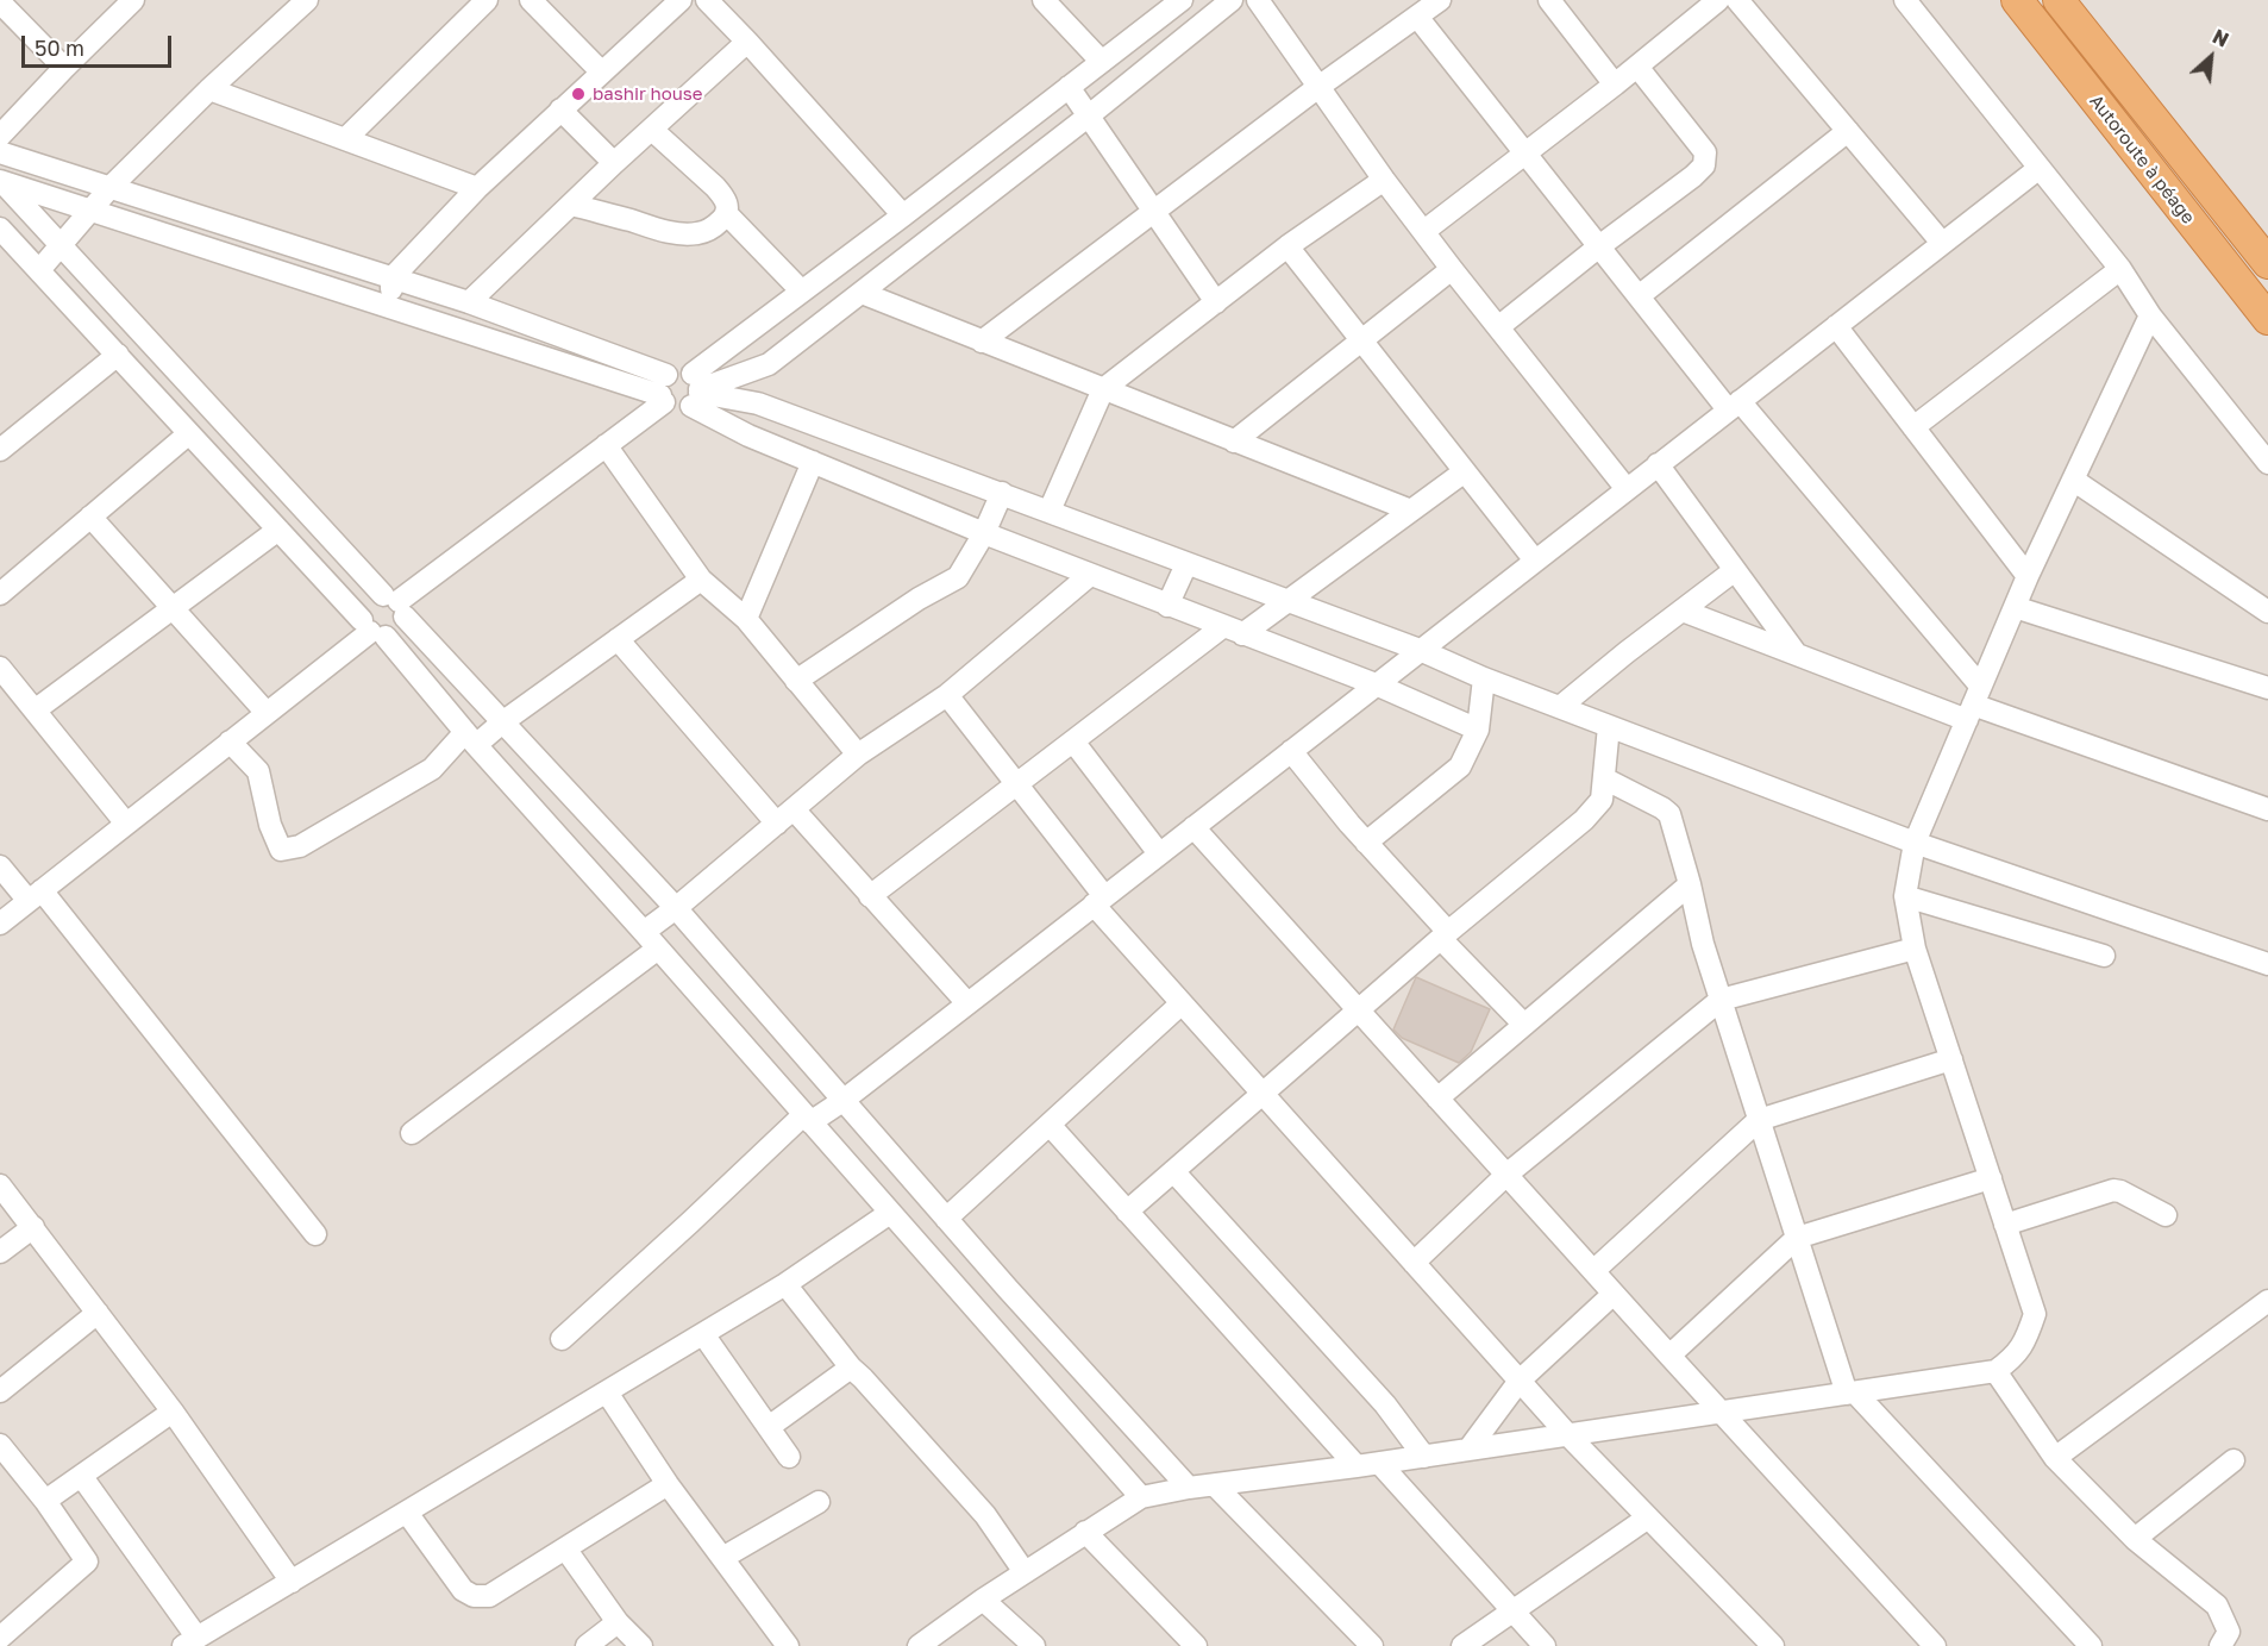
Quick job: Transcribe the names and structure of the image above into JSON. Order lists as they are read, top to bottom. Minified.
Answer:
{"streets":{"highway":["Autoroute à péage"]},"places":["bashir house"],"scale_bar":"50 m","north":"top right"}
